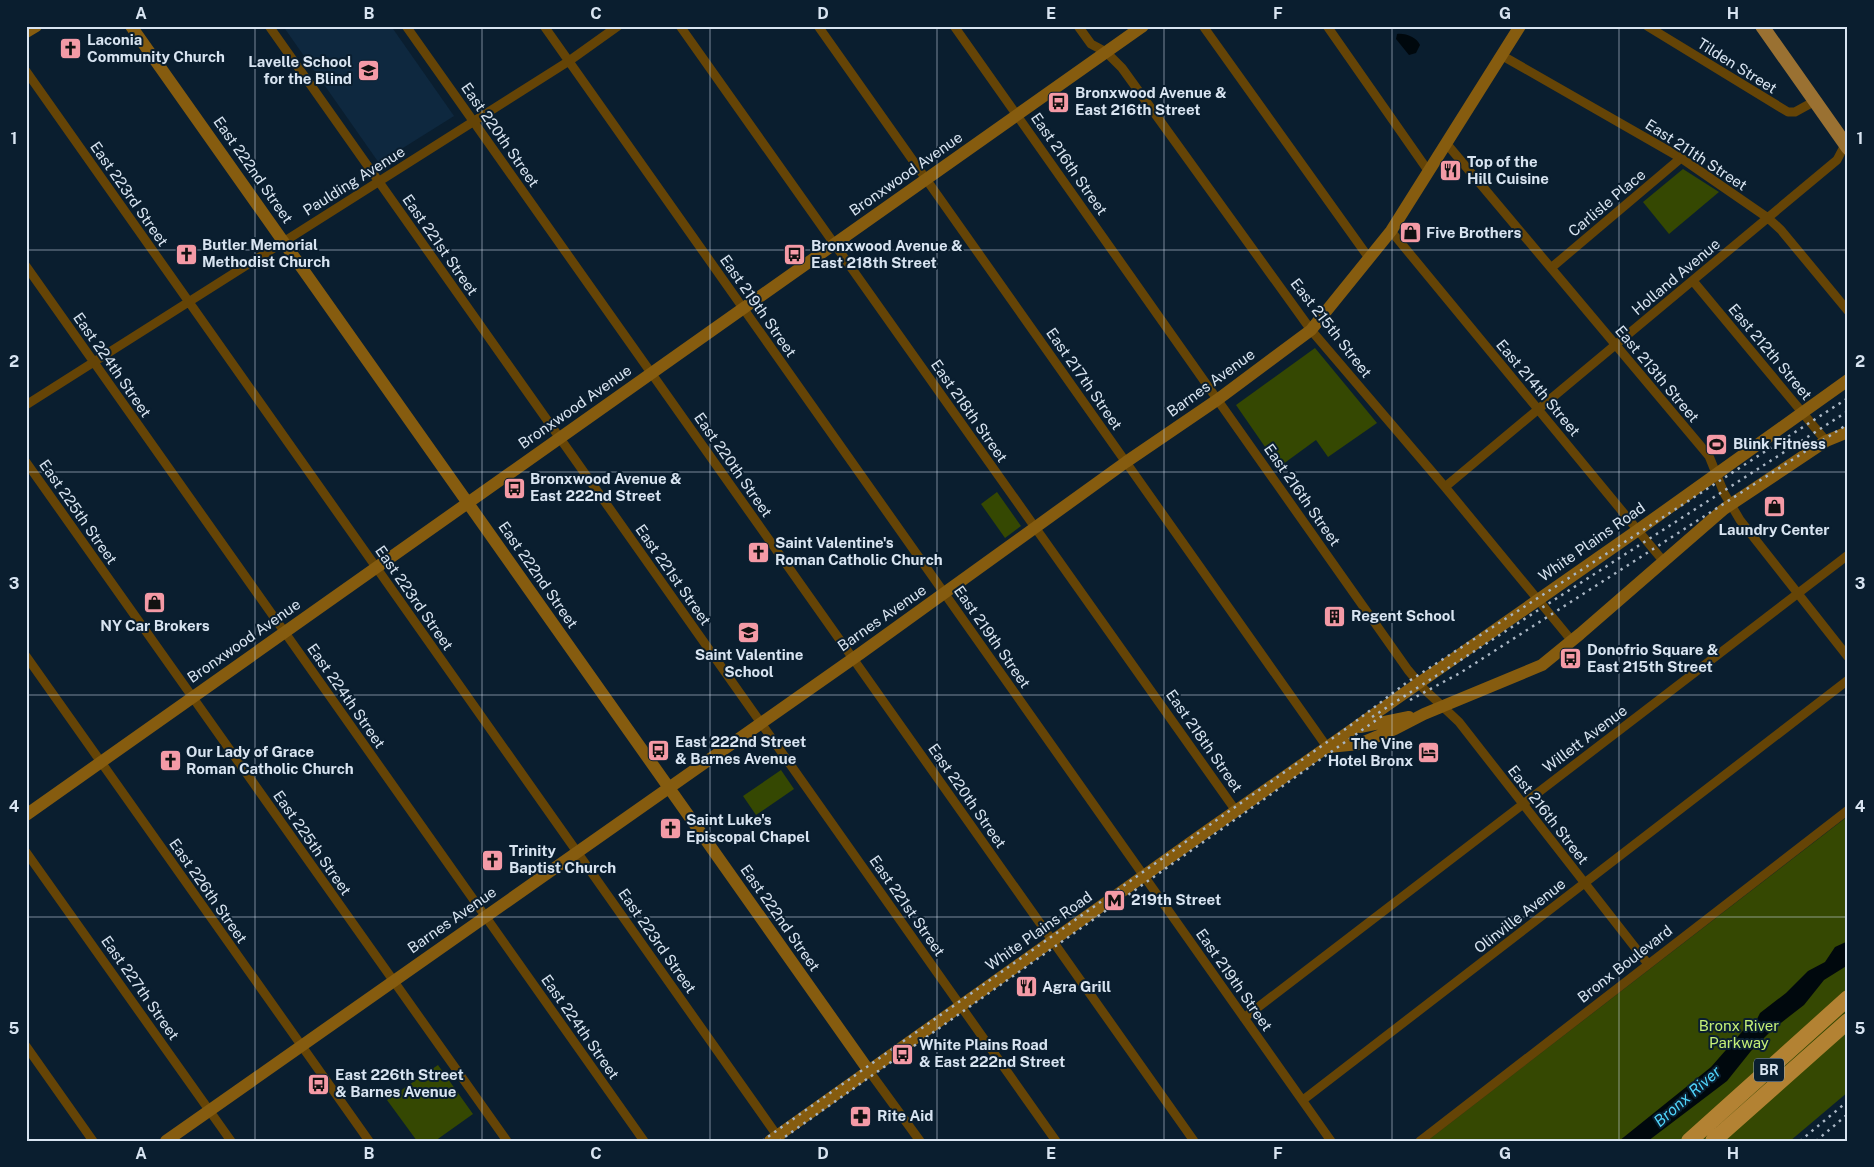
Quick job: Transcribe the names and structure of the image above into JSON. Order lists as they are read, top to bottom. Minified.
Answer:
{"streets":{"highway":["BR"],"street":["Tilden Street","East 220th Street","East 211th Street","East 216th Street","East 222nd Street","Bronxwood Avenue","Paulding Avenue","East 223rd Street","Carlisle Place","East 221st Street","Holland Avenue","East 219th Street","East 215th Street","East 212th Street","East 224th Street","East 213th Street","East 217th Street","Barnes Avenue","East 214th Street","East 218th Street","East 225th Street","White Plains Road","Willett Avenue","East 226th Street","Olinville Avenue","Bronx Boulevard","East 227th Street"]},"crossings":[["East 220th Street","Bronxwood Avenue"],["East 220th Street","Paulding Avenue"],["East 220th Street","Barnes Avenue"],["East 220th Street","White Plains Road"],["East 211th Street","Carlisle Place"],["East 211th Street","Holland Avenue"],["East 211th Street","Barnes Avenue"],["East 216th Street","Bronxwood Avenue"],["East 216th Street","Barnes Avenue"],["East 216th Street","White Plains Road"],["East 216th Street","Willett Avenue"],["East 216th Street","Olinville Avenue"],["East 216th Street","Bronx Boulevard"],["East 222nd Street","Bronxwood Avenue"],["East 222nd Street","Paulding Avenue"],["East 222nd Street","Barnes Avenue"],["East 222nd Street","White Plains Road"],["Bronxwood Avenue","East 223rd Street"],["Bronxwood Avenue","East 221st Street"],["Bronxwood Avenue","East 219th Street"],["Bronxwood Avenue","East 215th Street"],["Bronxwood Avenue","East 224th Street"],["Bronxwood Avenue","East 217th Street"],["Bronxwood Avenue","East 218th Street"],["Bronxwood Avenue","East 225th Street"],["Bronxwood Avenue","East 226th Street"],["Paulding Avenue","East 223rd Street"],["Paulding Avenue","East 221st Street"],["Paulding Avenue","East 219th Street"],["Paulding Avenue","East 224th Street"],["East 223rd Street","Barnes Avenue"],["East 223rd Street","White Plains Road"],["Carlisle Place","East 213th Street"],["East 221st Street","Barnes Avenue"],["East 221st Street","White Plains Road"],["Holland Avenue","East 215th Street"],["Holland Avenue","East 212th Street"],["Holland Avenue","East 213th Street"],["Holland Avenue","East 214th Street"],["East 219th Street","Barnes Avenue"],["East 219th Street","White Plains Road"],["East 219th Street","Willett Avenue"],["East 219th Street","Olinville Avenue"],["East 215th Street","Barnes Avenue"],["East 215th Street","White Plains Road"],["East 212th Street","White Plains Road"],["East 224th Street","Barnes Avenue"],["East 213th Street","Barnes Avenue"],["East 213th Street","White Plains Road"],["East 213th Street","Willett Avenue"],["East 217th Street","Barnes Avenue"],["East 217th Street","White Plains Road"],["Barnes Avenue","East 214th Street"],["Barnes Avenue","East 218th Street"],["Barnes Avenue","East 225th Street"],["Barnes Avenue","East 226th Street"],["Barnes Avenue","East 227th Street"],["East 214th Street","White Plains Road"],["East 218th Street","White Plains Road"]],"water":["Bronx River"],"parks":["Bronx River Parkway"],"places":{"church":["Laconia Community Church","Butler Memorial Methodist Church","Saint Valentine's Roman Catholic Church","Our Lady of Grace Roman Catholic Church","Saint Luke's Episcopal Chapel","Trinity Baptist Church"],"school or university":["Lavelle School for the Blind","Saint Valentine School"],"bus stop":["Bronxwood Avenue & East 216th Street","Bronxwood Avenue & East 218th Street","Bronxwood Avenue & East 222nd Street","Donofrio Square & East 215th Street","East 222nd Street & Barnes Avenue","White Plains Road & East 222nd Street","East 226th Street & Barnes Avenue"],"restaurant":["Top of the Hill Cuisine","Agra Grill"],"shop":["Five Brothers","Laundry Center","NY Car Brokers"],"sports":["Blink Fitness"],"building":["Regent School"],"hotel":["The Vine Hotel Bronx"],"metro station":["219th Street"],"pharmacy":["Rite Aid"]},"grid":{"columns":["A","B","C","D","E","F","G","H"],"rows":["1","2","3","4","5"]}}
